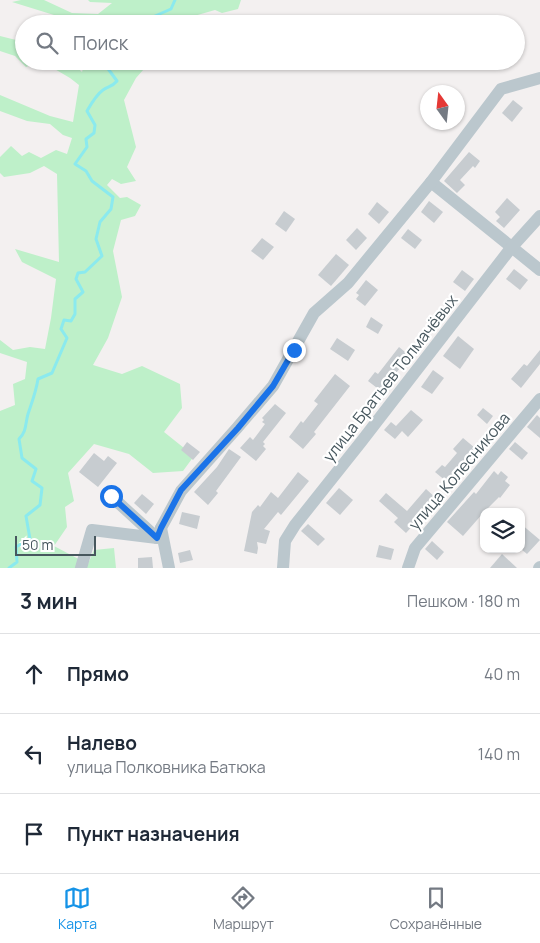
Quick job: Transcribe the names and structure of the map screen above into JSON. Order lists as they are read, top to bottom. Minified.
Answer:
{"streets":{"street":["улица Братьев Толмачёвых","улица Колесникова"]},"scale_bar":"50 m","north":"top","page":{"search":"Поиск","scale":"50 m","heading":["3 мин","Пешком · 180 m"],"list":[["Прямо","40 m"],["Налево","улица Полковника Батюка","140 m"],"Пункт назначения"],"nav":["Карта","Маршрут","Сохранённые"]}}
